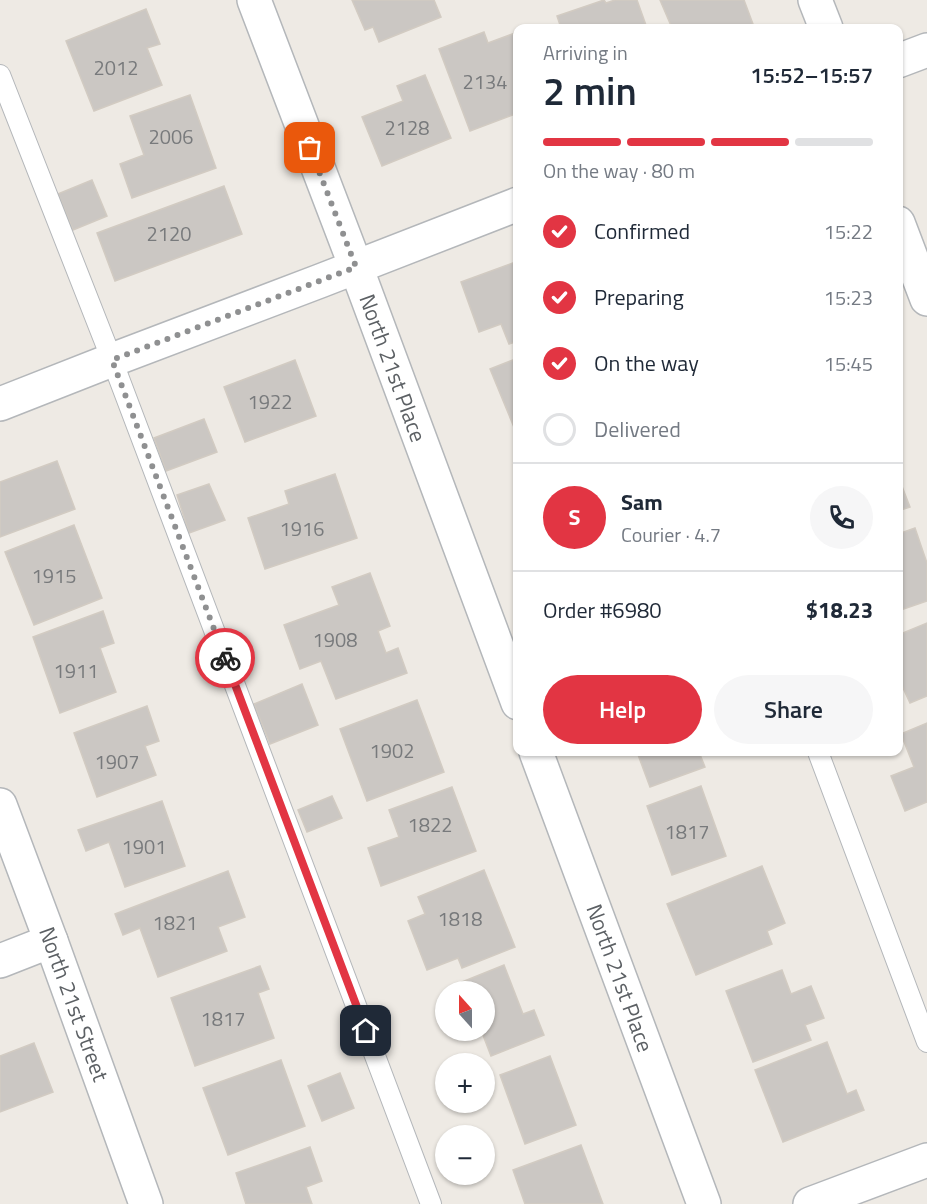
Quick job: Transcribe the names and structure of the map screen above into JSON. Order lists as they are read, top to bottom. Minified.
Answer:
{"streets":{"street":["North 21st Place","North 21st Street"]},"house_numbers":["2012","2134","2128","2006","2120","1922","1916","1915","1908","1911","1902","1907","1822","1817","1901","1818","1821","1817"],"north":"top","page":{"heading":["2 min","Arriving in","15:52–15:57"],"panel":["Sam","Courier · 4.7","Order #6980","$18.23"],"bar":"On the way · 80 m","list":[["Confirmed","15:22"],["Preparing","15:23"],["On the way","15:45"],"Delivered"],"round":"S","buttons":["Help","Share"],"map_buttons":["+","−"]}}
